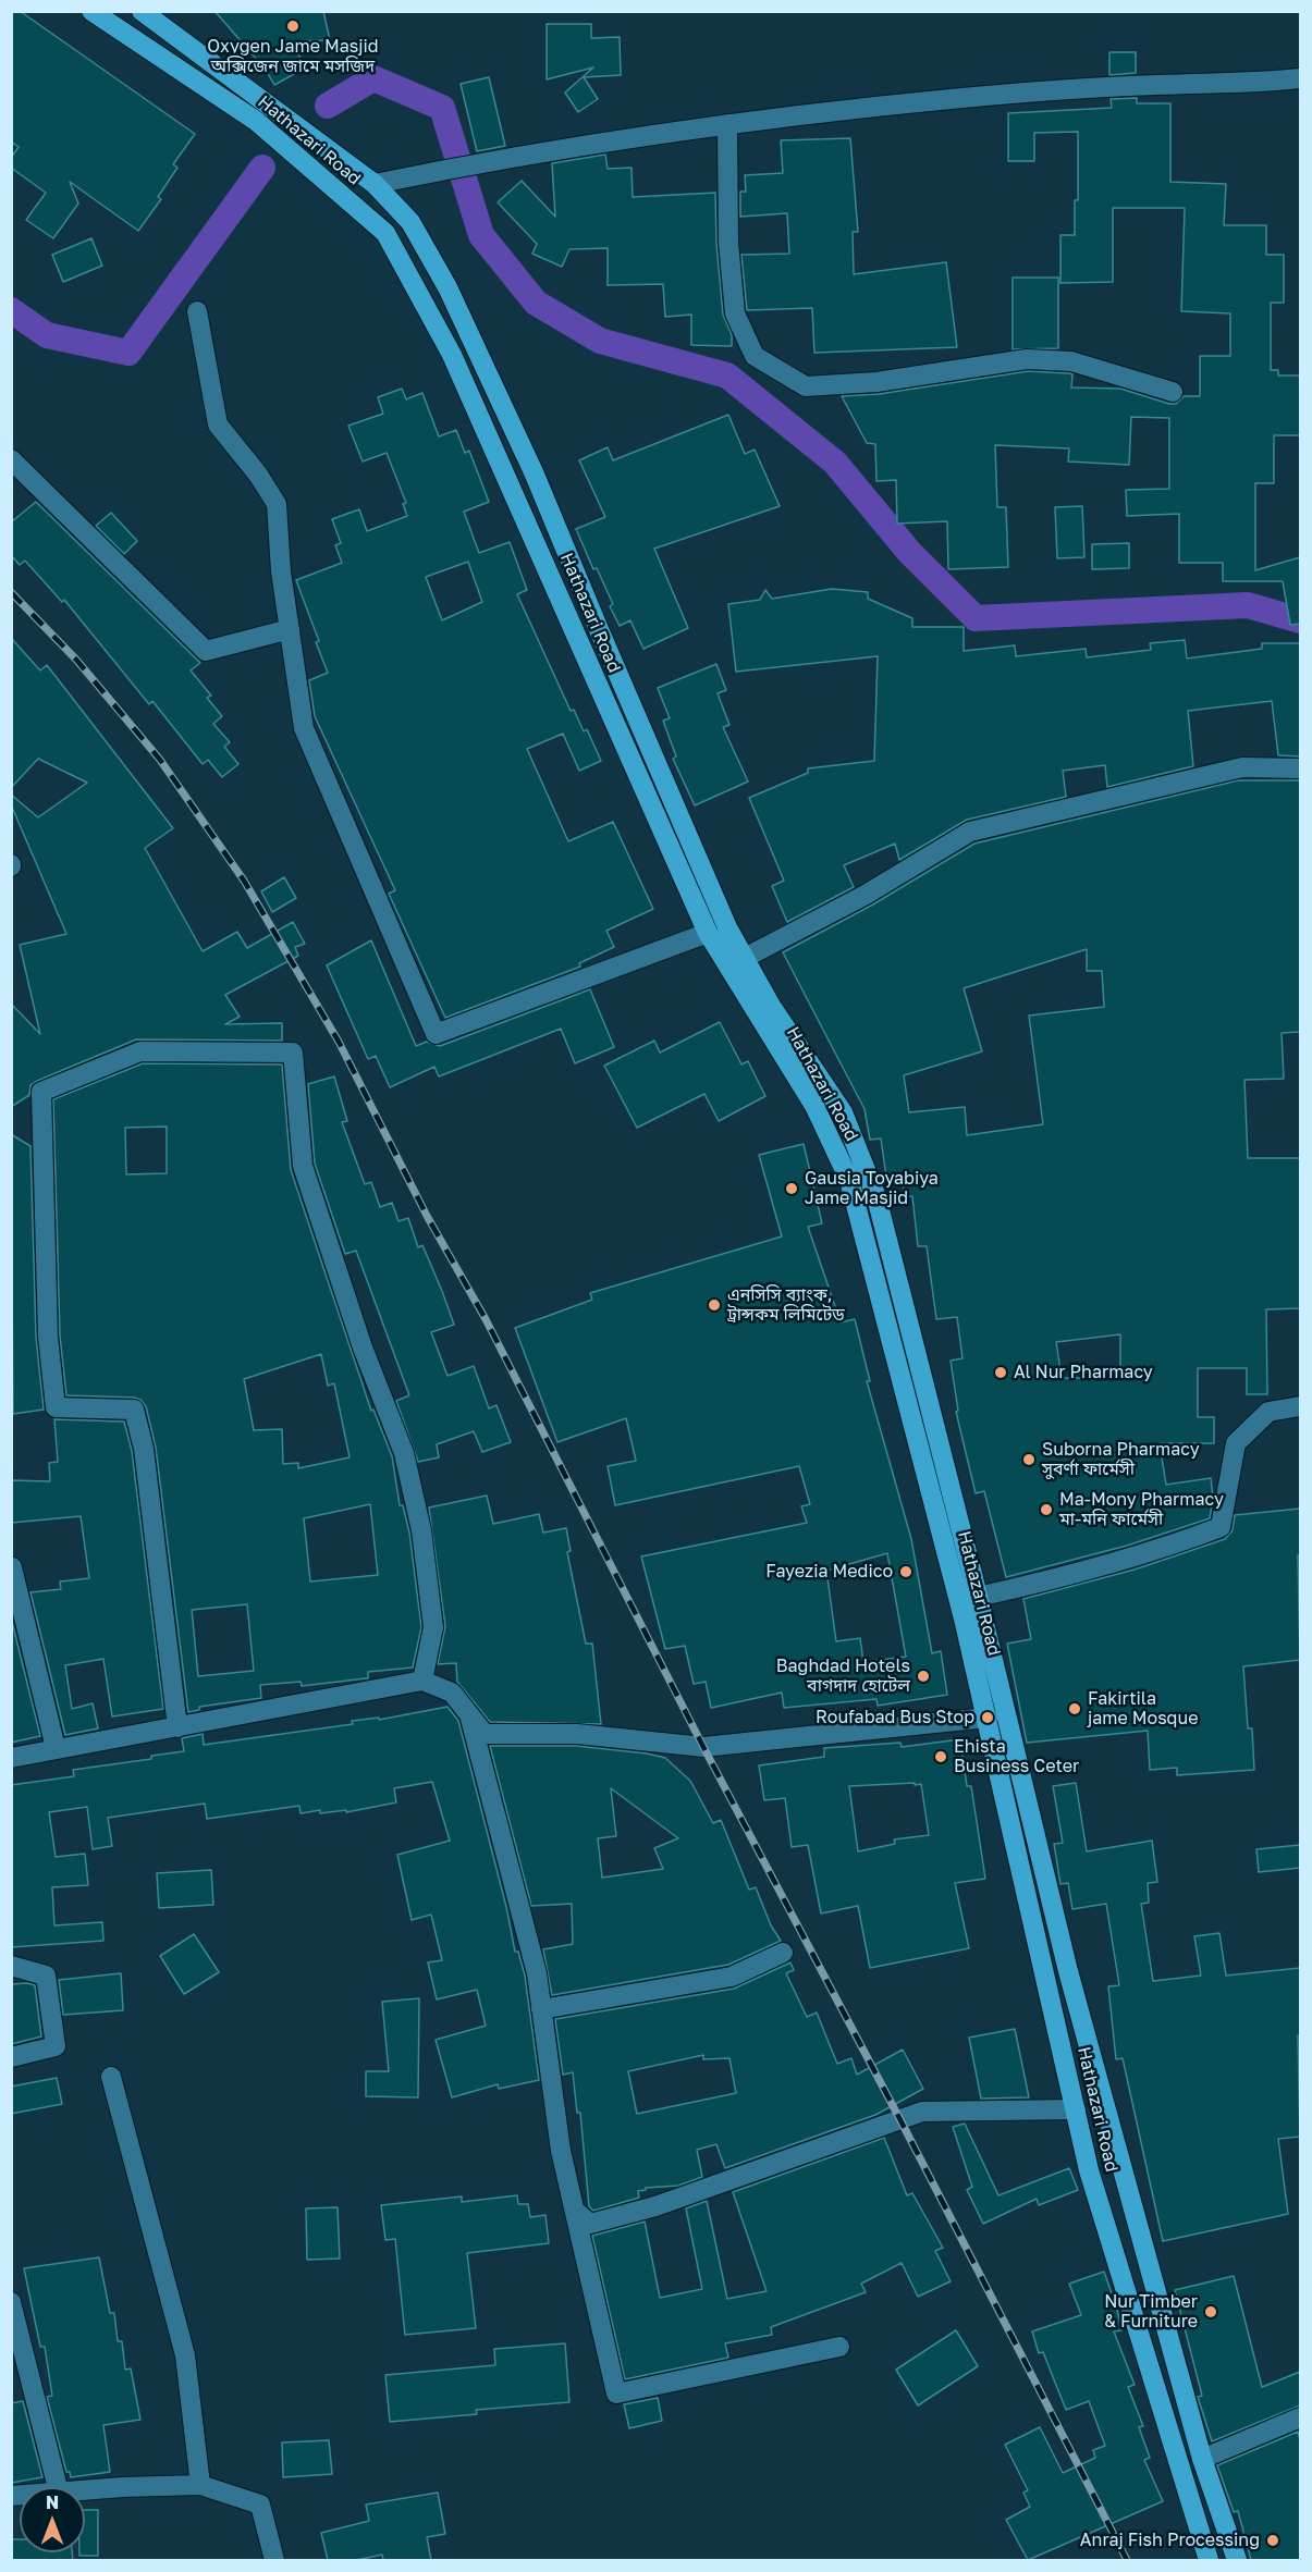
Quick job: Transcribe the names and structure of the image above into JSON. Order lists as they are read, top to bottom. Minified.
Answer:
{"streets":{"highway":["Hathazari Road"]},"places":["Oxygen Jame Masjid অক্সিজেন জামে মসজিদ","Gausia Toyabiya Jame Masjid","এনসিসি ব্যাংক, ট্রান্সকম লিমিটেড","Al Nur Pharmacy","Suborna Pharmacy সুবর্ণা ফার্মেসী","Ma-Mony Pharmacy মা-মনি ফার্মেসী","Fayezia Medico","Baghdad Hotels বাগদাদ হোটেল","Fakirtila jame Mosque","Roufabad Bus Stop","Ehista Business Ceter","Nur Timber & Furniture","Anraj Fish Processing"],"north":"top"}
